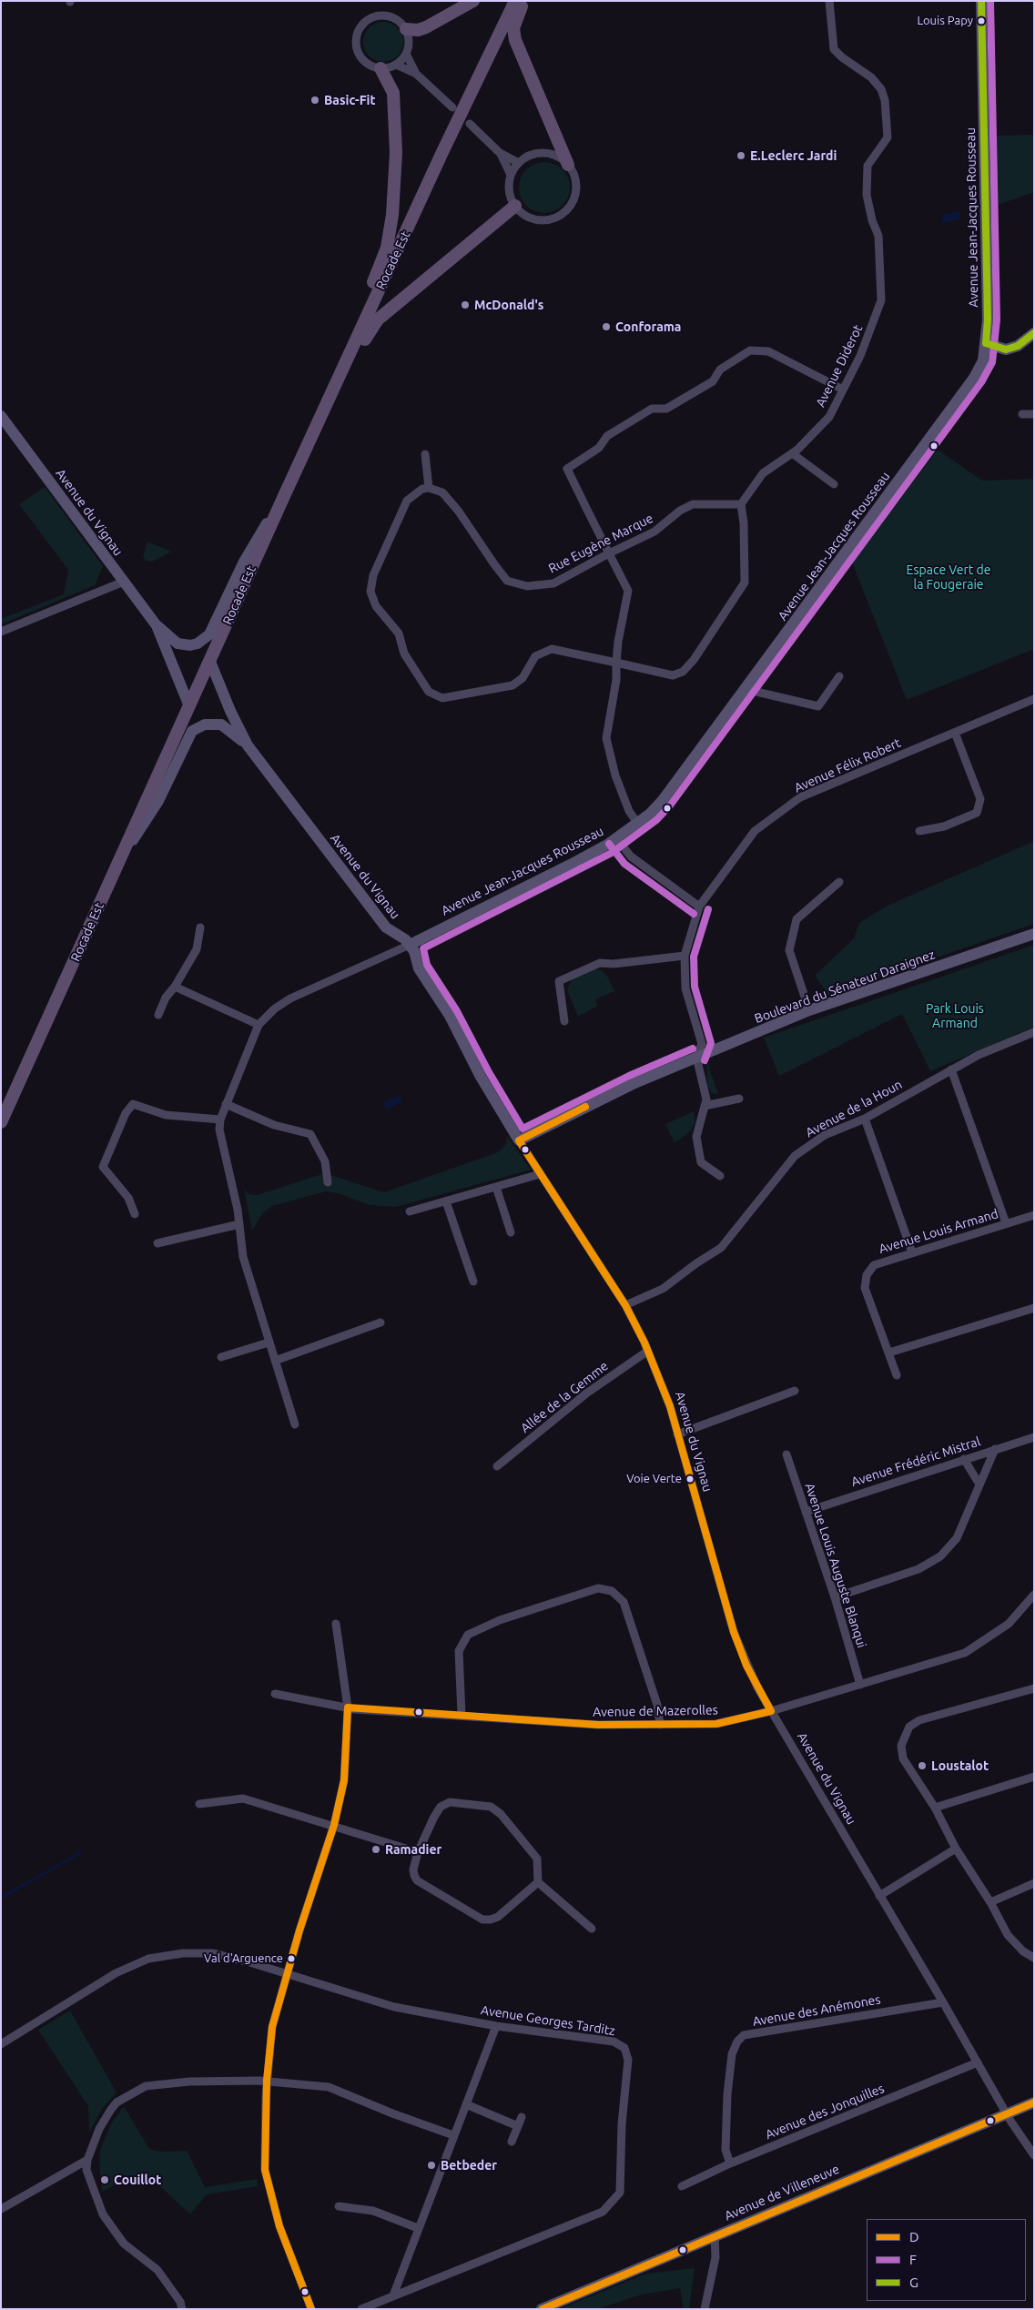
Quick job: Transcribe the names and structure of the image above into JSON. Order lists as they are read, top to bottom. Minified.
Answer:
{"streets":{"main road":["Rocade Est"],"street":["Avenue Jean-Jacques Rousseau","Avenue Diderot","Avenue du Vignau","Rue Eugène Marque","Avenue Félix Robert","Boulevard du Sénateur Daraignez","Avenue de la Houn","Avenue Louis Armand","Allée de la Gemme","Avenue Frédéric Mistral","Avenue Louis Auguste Blanqui","Avenue de Mazerolles","Avenue des Anémones","Avenue Georges Tarditz","Avenue des Jonquilles","Avenue de Villeneuve"]},"crossings":[["Avenue Jean-Jacques Rousseau","Avenue du Vignau"],["Avenue Diderot","Rue Eugène Marque"],["Avenue du Vignau","Boulevard du Sénateur Daraignez"],["Avenue du Vignau","Avenue de la Houn"],["Avenue du Vignau","Allée de la Gemme"],["Avenue du Vignau","Avenue de Mazerolles"],["Avenue du Vignau","Avenue des Anémones"],["Avenue du Vignau","Avenue des Jonquilles"],["Avenue du Vignau","Avenue de Villeneuve"],["Avenue Félix Robert","Boulevard du Sénateur Daraignez"],["Avenue Frédéric Mistral","Avenue Louis Auguste Blanqui"],["Avenue Louis Auguste Blanqui","Avenue de Mazerolles"],["Avenue des Anémones","Avenue des Jonquilles"]],"parks":["Espace Vert de la Fougeraie","Park Louis Armand"],"places":["Louis Papy","Basic-Fit","E.Leclerc Jardi","McDonald's","Conforama","Voie Verte","Loustalot","Ramadier","Val d'Arguence","Betbeder","Couillot"],"lines":["transit line F","transit line G","transit line D"],"legend":["D","F","G"]}
